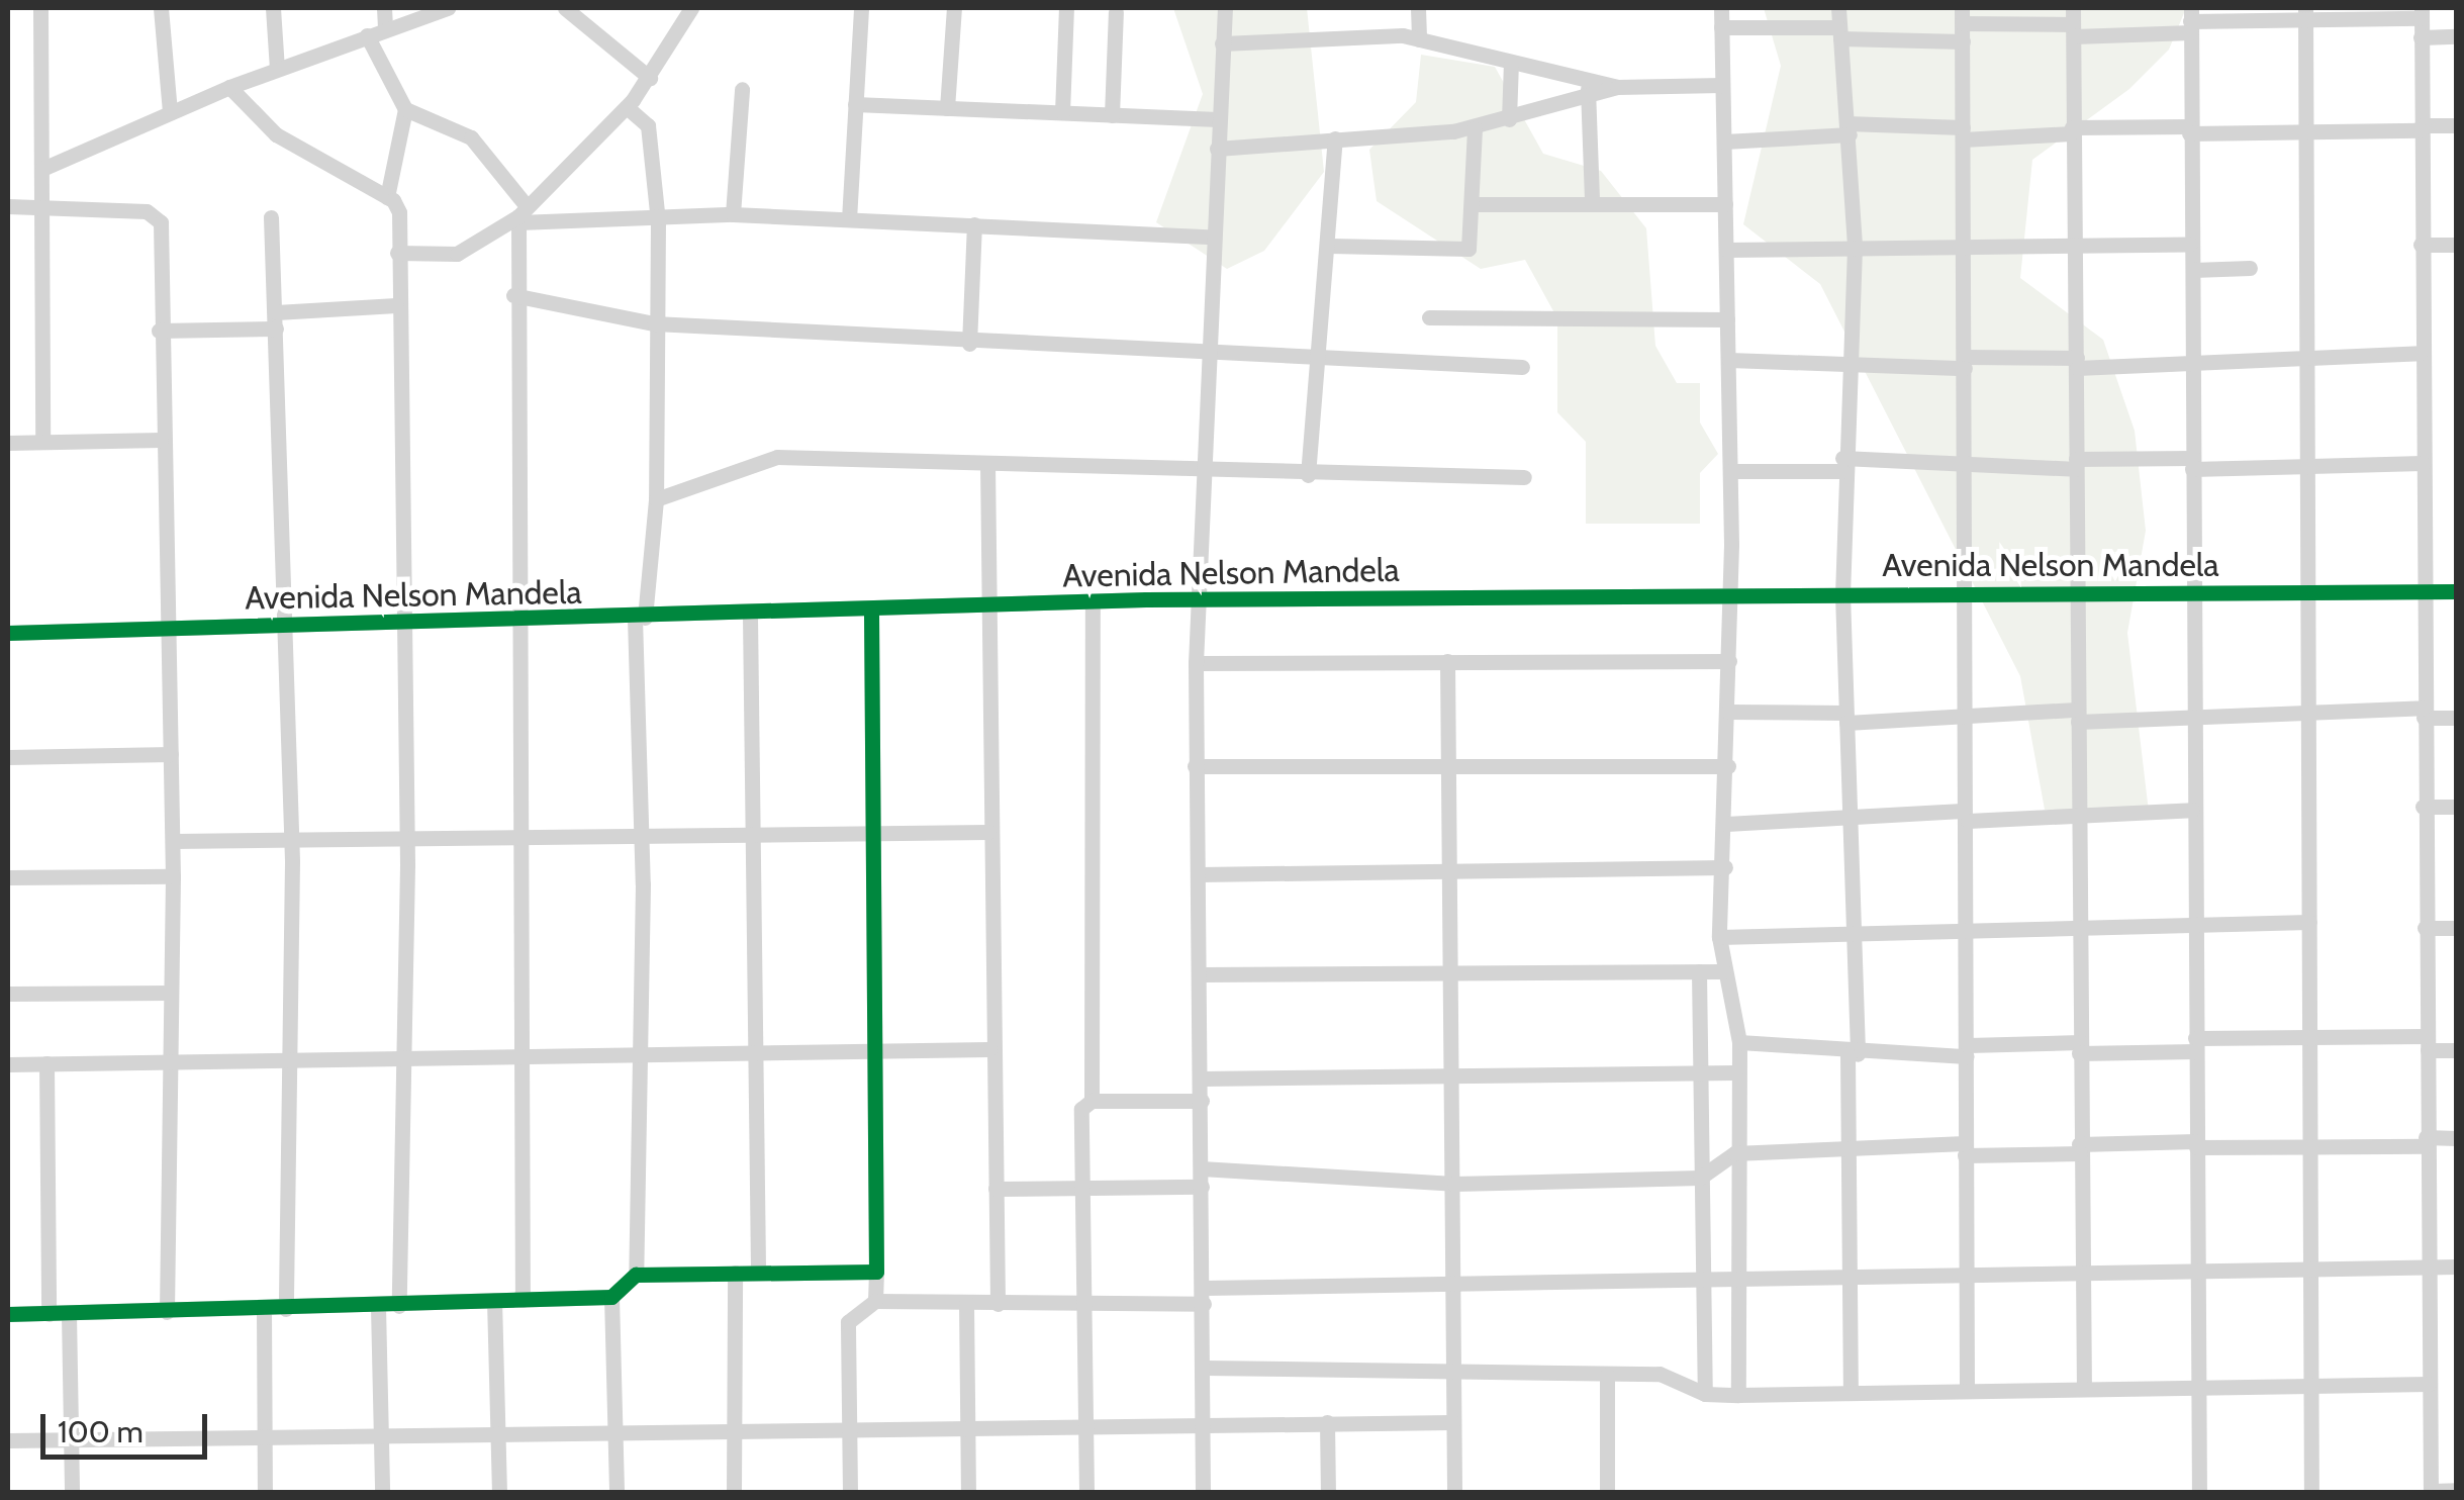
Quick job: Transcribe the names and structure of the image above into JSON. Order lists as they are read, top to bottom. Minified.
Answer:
{"streets":{"street":["Avenida Nelson Mandela"]},"scale_bar":"100 m"}
